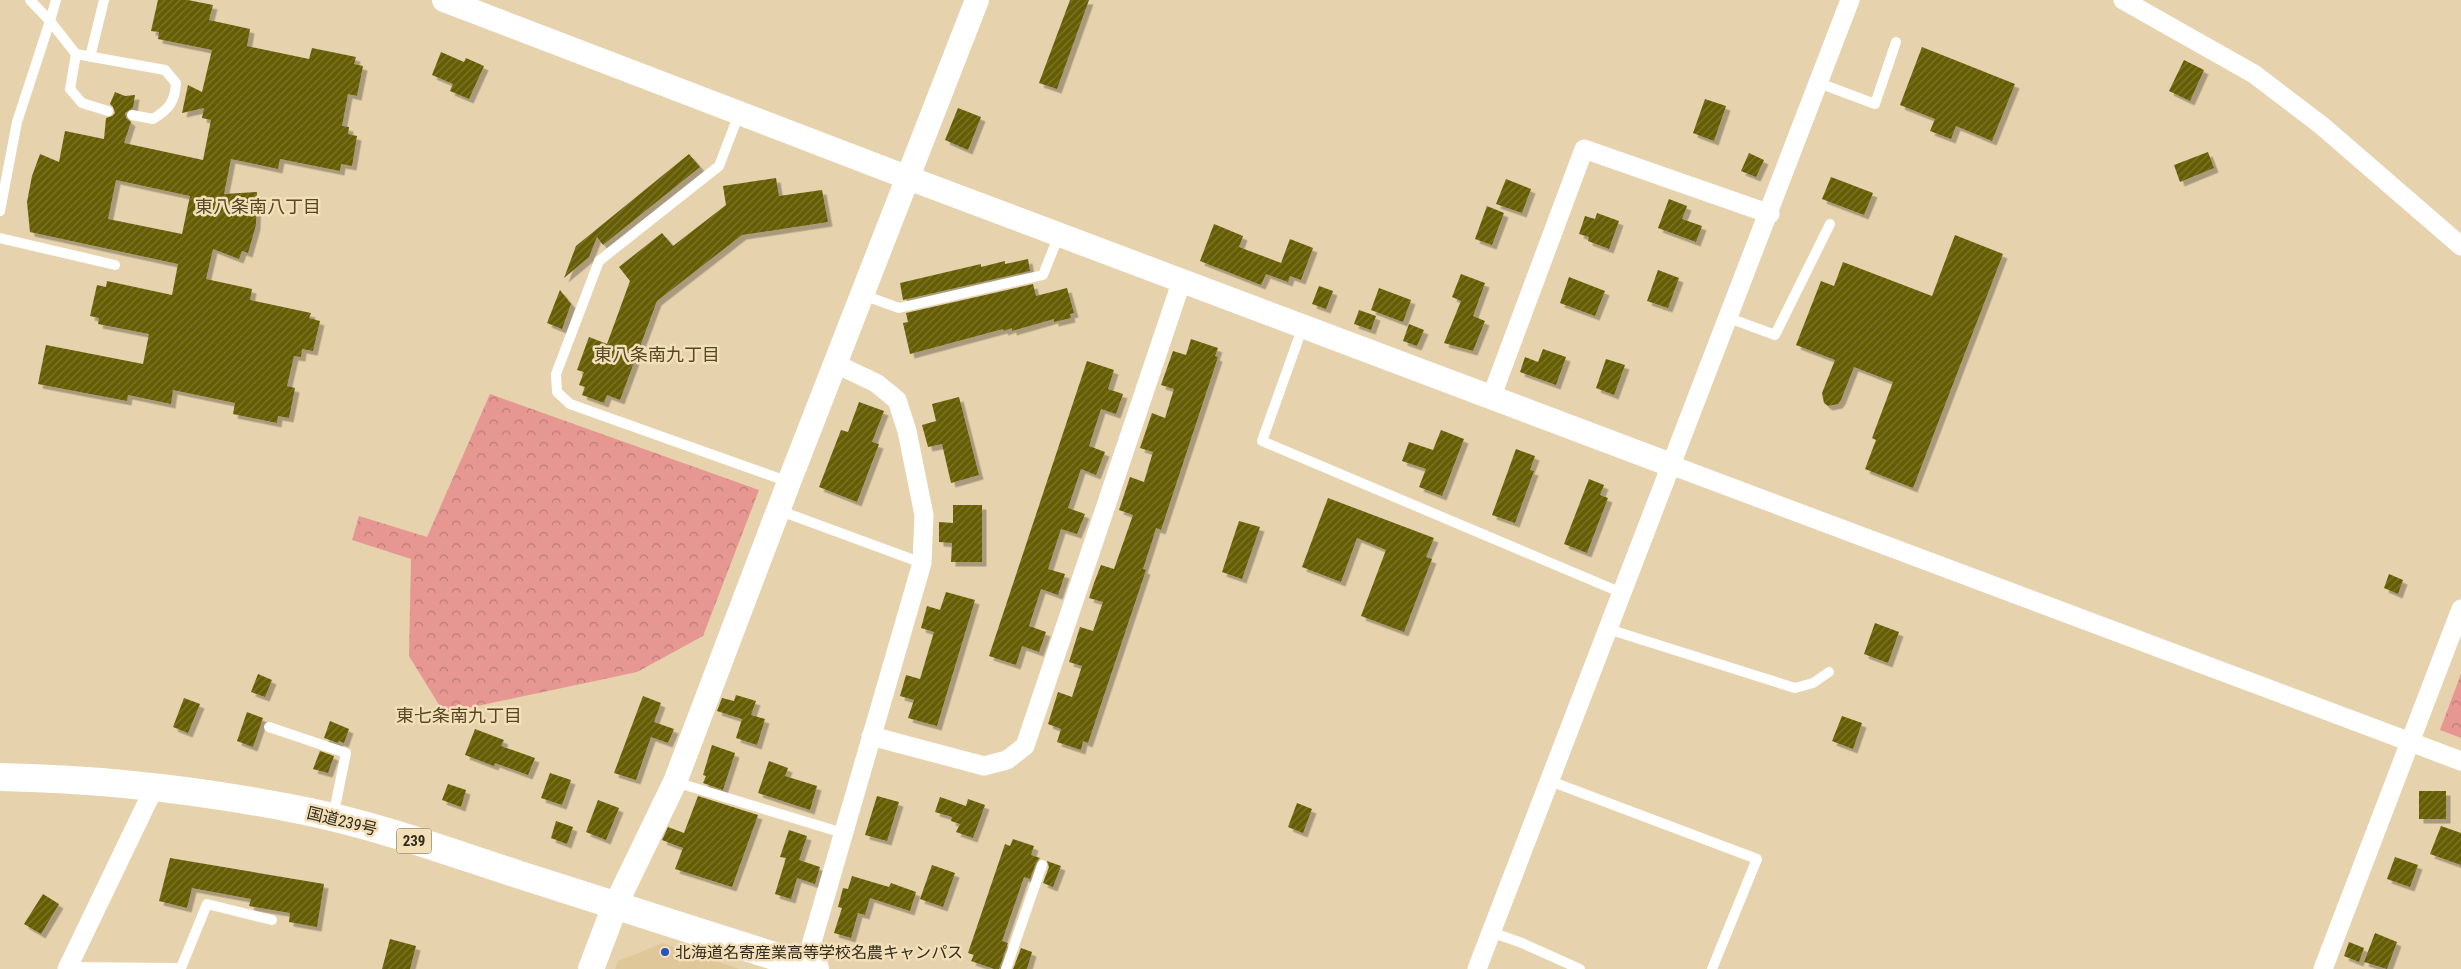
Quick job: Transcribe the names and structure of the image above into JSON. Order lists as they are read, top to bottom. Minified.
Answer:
{"streets":{"highway":["国道239号","239"]},"districts":["東八条南八丁目","東八条南九丁目","東七条南九丁目"],"places":["北海道名寄産業高等学校名農キャンパス"]}
